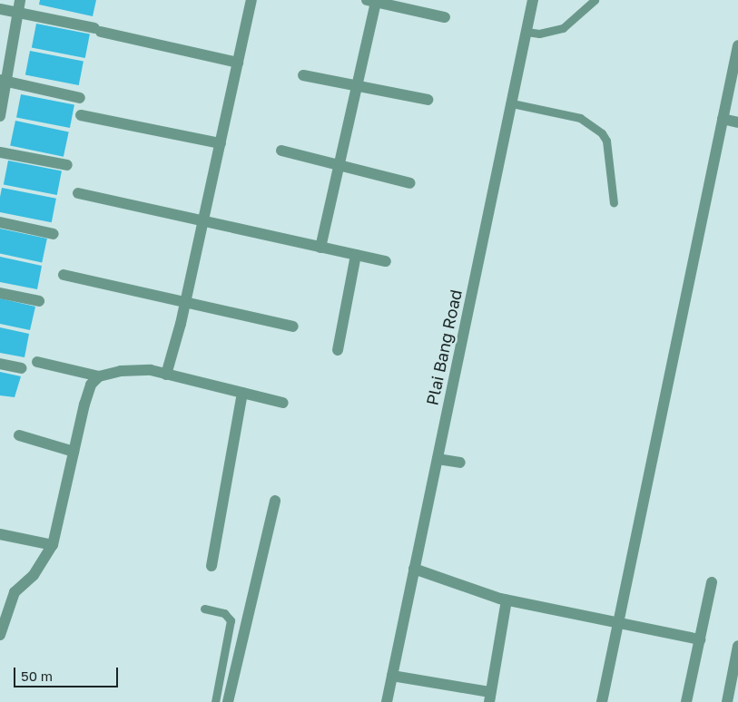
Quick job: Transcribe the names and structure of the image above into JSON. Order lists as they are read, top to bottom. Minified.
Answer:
{"streets":{"street":["Plai Bang Road"]},"scale_bar":"50 m"}
